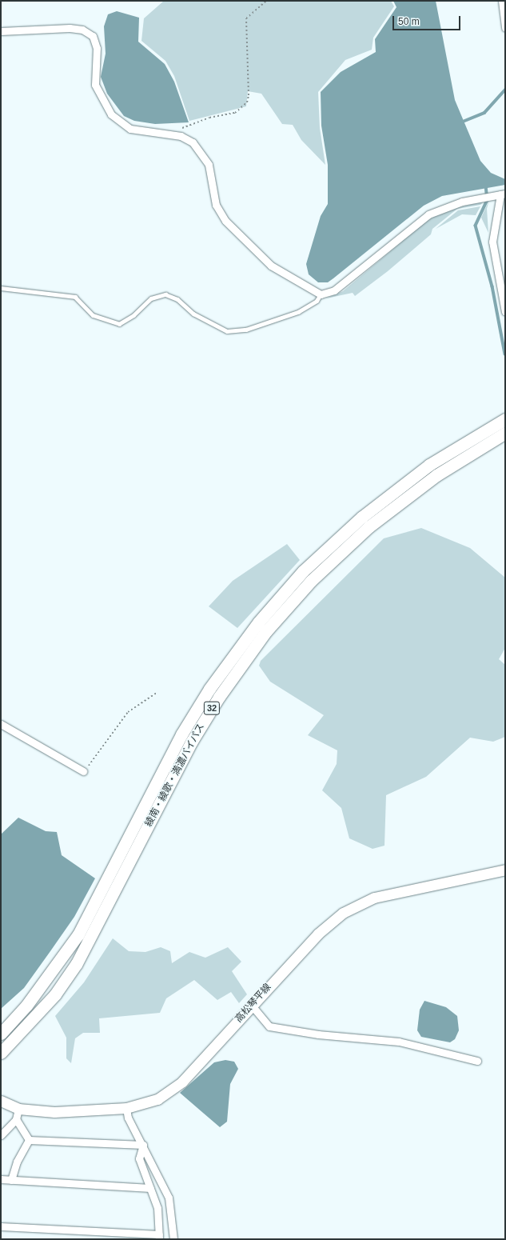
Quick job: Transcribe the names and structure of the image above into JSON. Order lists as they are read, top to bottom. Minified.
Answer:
{"streets":{"highway":["32","綾南・綾歌・満濃バイパス"],"main road":["高松琴平線"]},"scale_bar":"50 m"}
